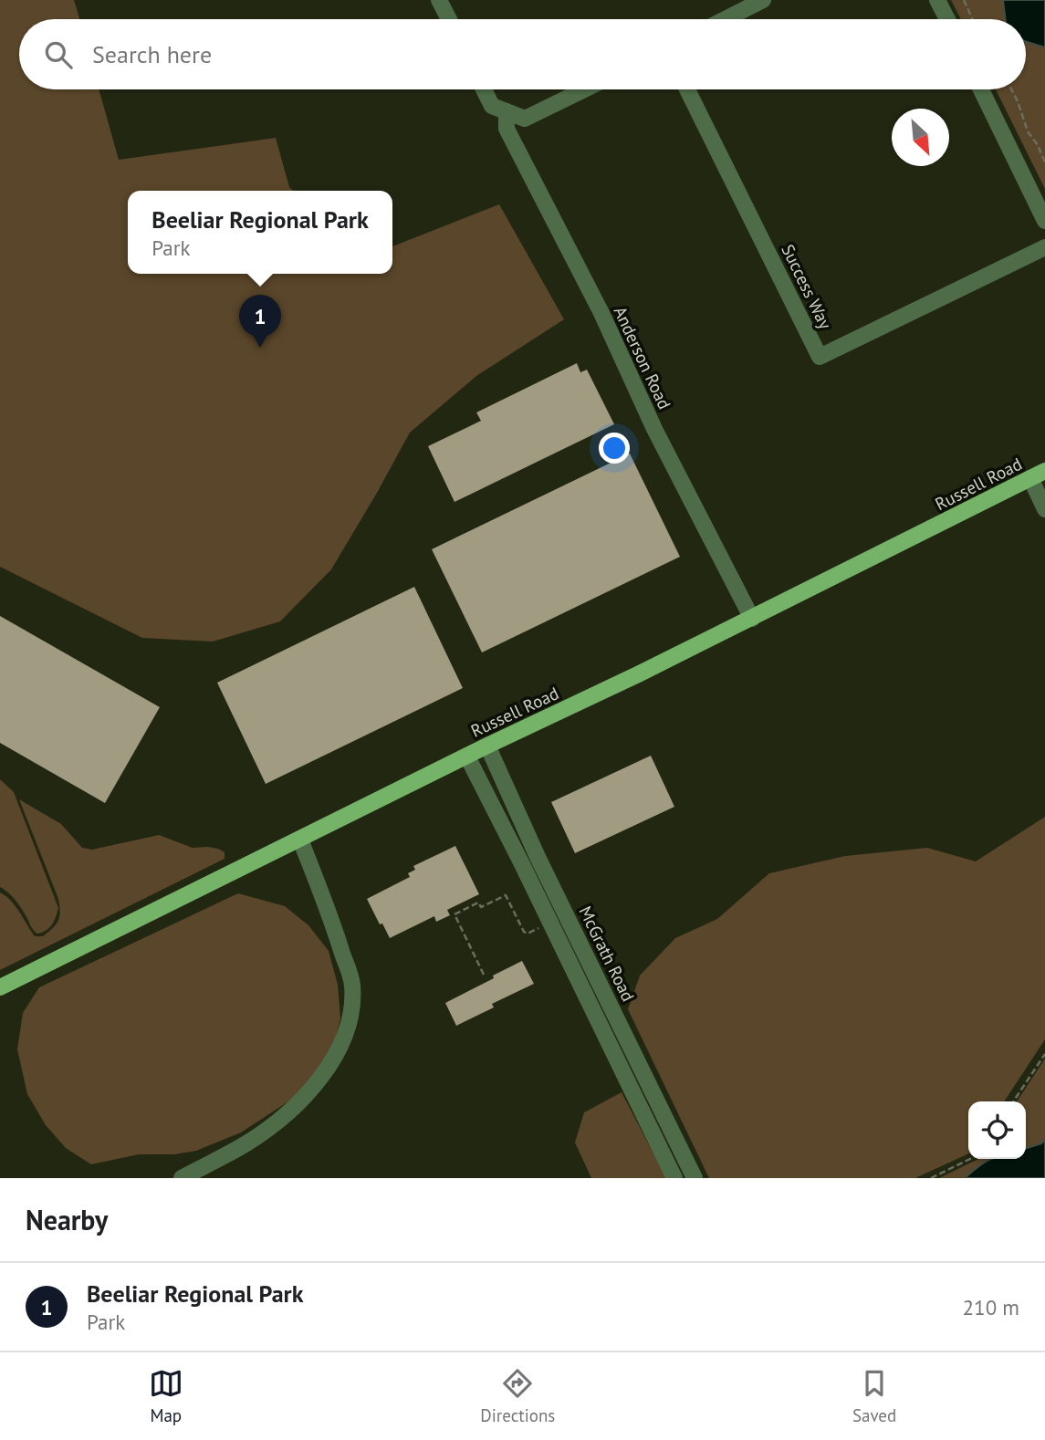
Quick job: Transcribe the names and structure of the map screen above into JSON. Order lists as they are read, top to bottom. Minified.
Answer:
{"streets":{"main road":["Russell Road"],"street":["Success Way","Anderson Road","McGrath Road"]},"crossings":[["Anderson Road","Russell Road"],["Russell Road","McGrath Road"]],"north":"bottom right","page":{"search":"Search here","popup":["Beeliar Regional Park","Park"],"pins":"1","heading":"Nearby","list":[{"mark":"1","name":"Beeliar Regional Park","note":"Park","value":"210 m"}],"nav":["Map","Directions","Saved"]}}
